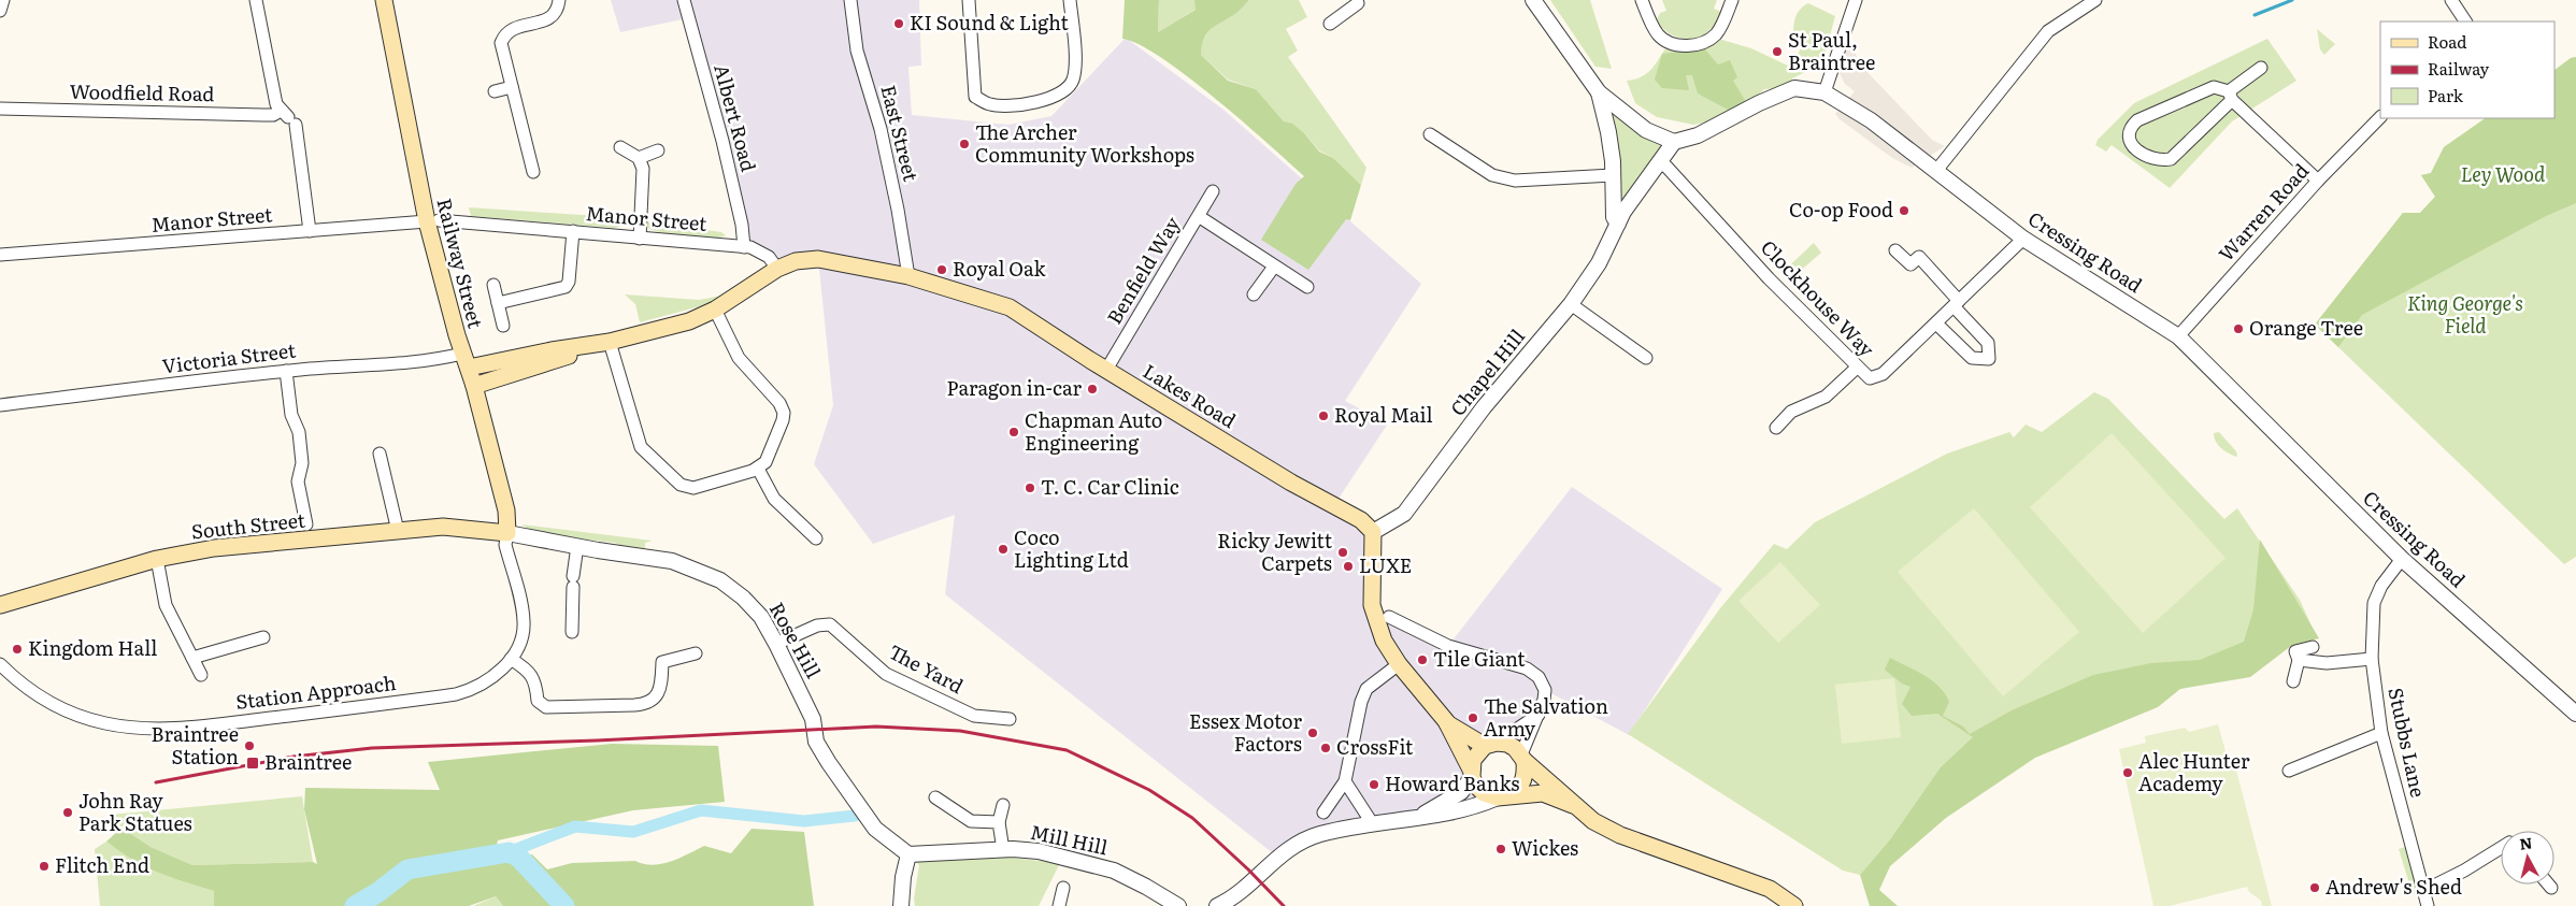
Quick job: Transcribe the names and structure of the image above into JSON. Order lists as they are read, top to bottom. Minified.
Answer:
{"streets":{"main road":["Railway Street","Lakes Road","South Street"],"street":["Woodfield Road","Albert Road","East Street","Warren Road","Manor Street","Cressing Road","Benfield Way","Clockhouse Way","Victoria Street","Chapel Hill","Rose Hill","The Yard","Station Approach","Stubbs Lane","Mill Hill"]},"crossings":[["Albert Road","Manor Street"],["East Street","Lakes Road"],["Warren Road","Cressing Road"],["Manor Street","Railway Street"],["Manor Street","Lakes Road"],["Cressing Road","Clockhouse Way"],["Cressing Road","Chapel Hill"],["Cressing Road","Stubbs Lane"],["Railway Street","Victoria Street"],["Railway Street","South Street"],["Railway Street","Rose Hill"],["Railway Street","Station Approach"],["Benfield Way","Lakes Road"],["Clockhouse Way","Chapel Hill"],["Chapel Hill","Lakes Road"],["South Street","Rose Hill"],["South Street","Station Approach"],["Rose Hill","The Yard"],["Rose Hill","Station Approach"],["Rose Hill","Mill Hill"]],"parks":["Ley Wood","King George's Field"],"places":{"other":["KI Sound & Light","St Paul, Braintree","The Archer Community Workshops","Co-op Food","Royal Oak","Orange Tree","Paragon in-car","Royal Mail","Chapman Auto Engineering","T. C. Car Clinic","Coco Lighting Ltd","Ricky Jewitt Carpets","LUXE","Kingdom Hall","Tile Giant","The Salvation Army","Essex Motor Factors","Braintree Station","CrossFit","Alec Hunter Academy","Howard Banks","John Ray Park Statues","Wickes","Flitch End","Andrew's Shed"],"transit":["Braintree"]},"legend":["Road","Railway","Park"],"north":"top"}
